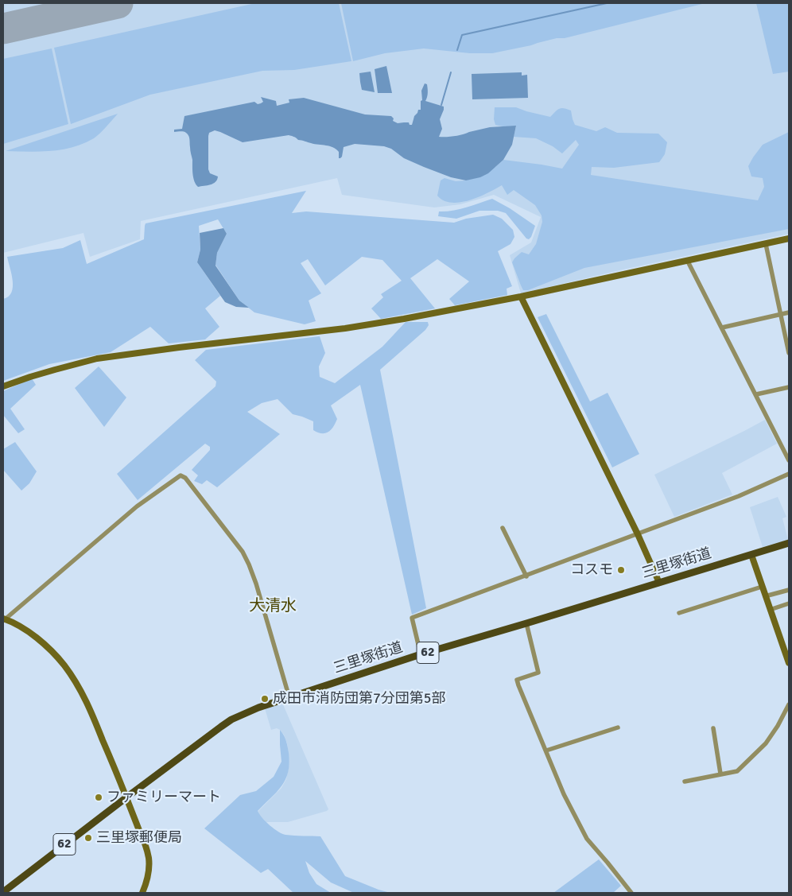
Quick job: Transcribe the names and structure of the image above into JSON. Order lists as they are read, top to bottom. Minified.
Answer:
{"streets":{"main road":["三里塚街道","62"]},"districts":["大清水"],"places":["コスモ","成田市消防団第7分団第5部","ファミリーマート","三里塚郵便局"]}
